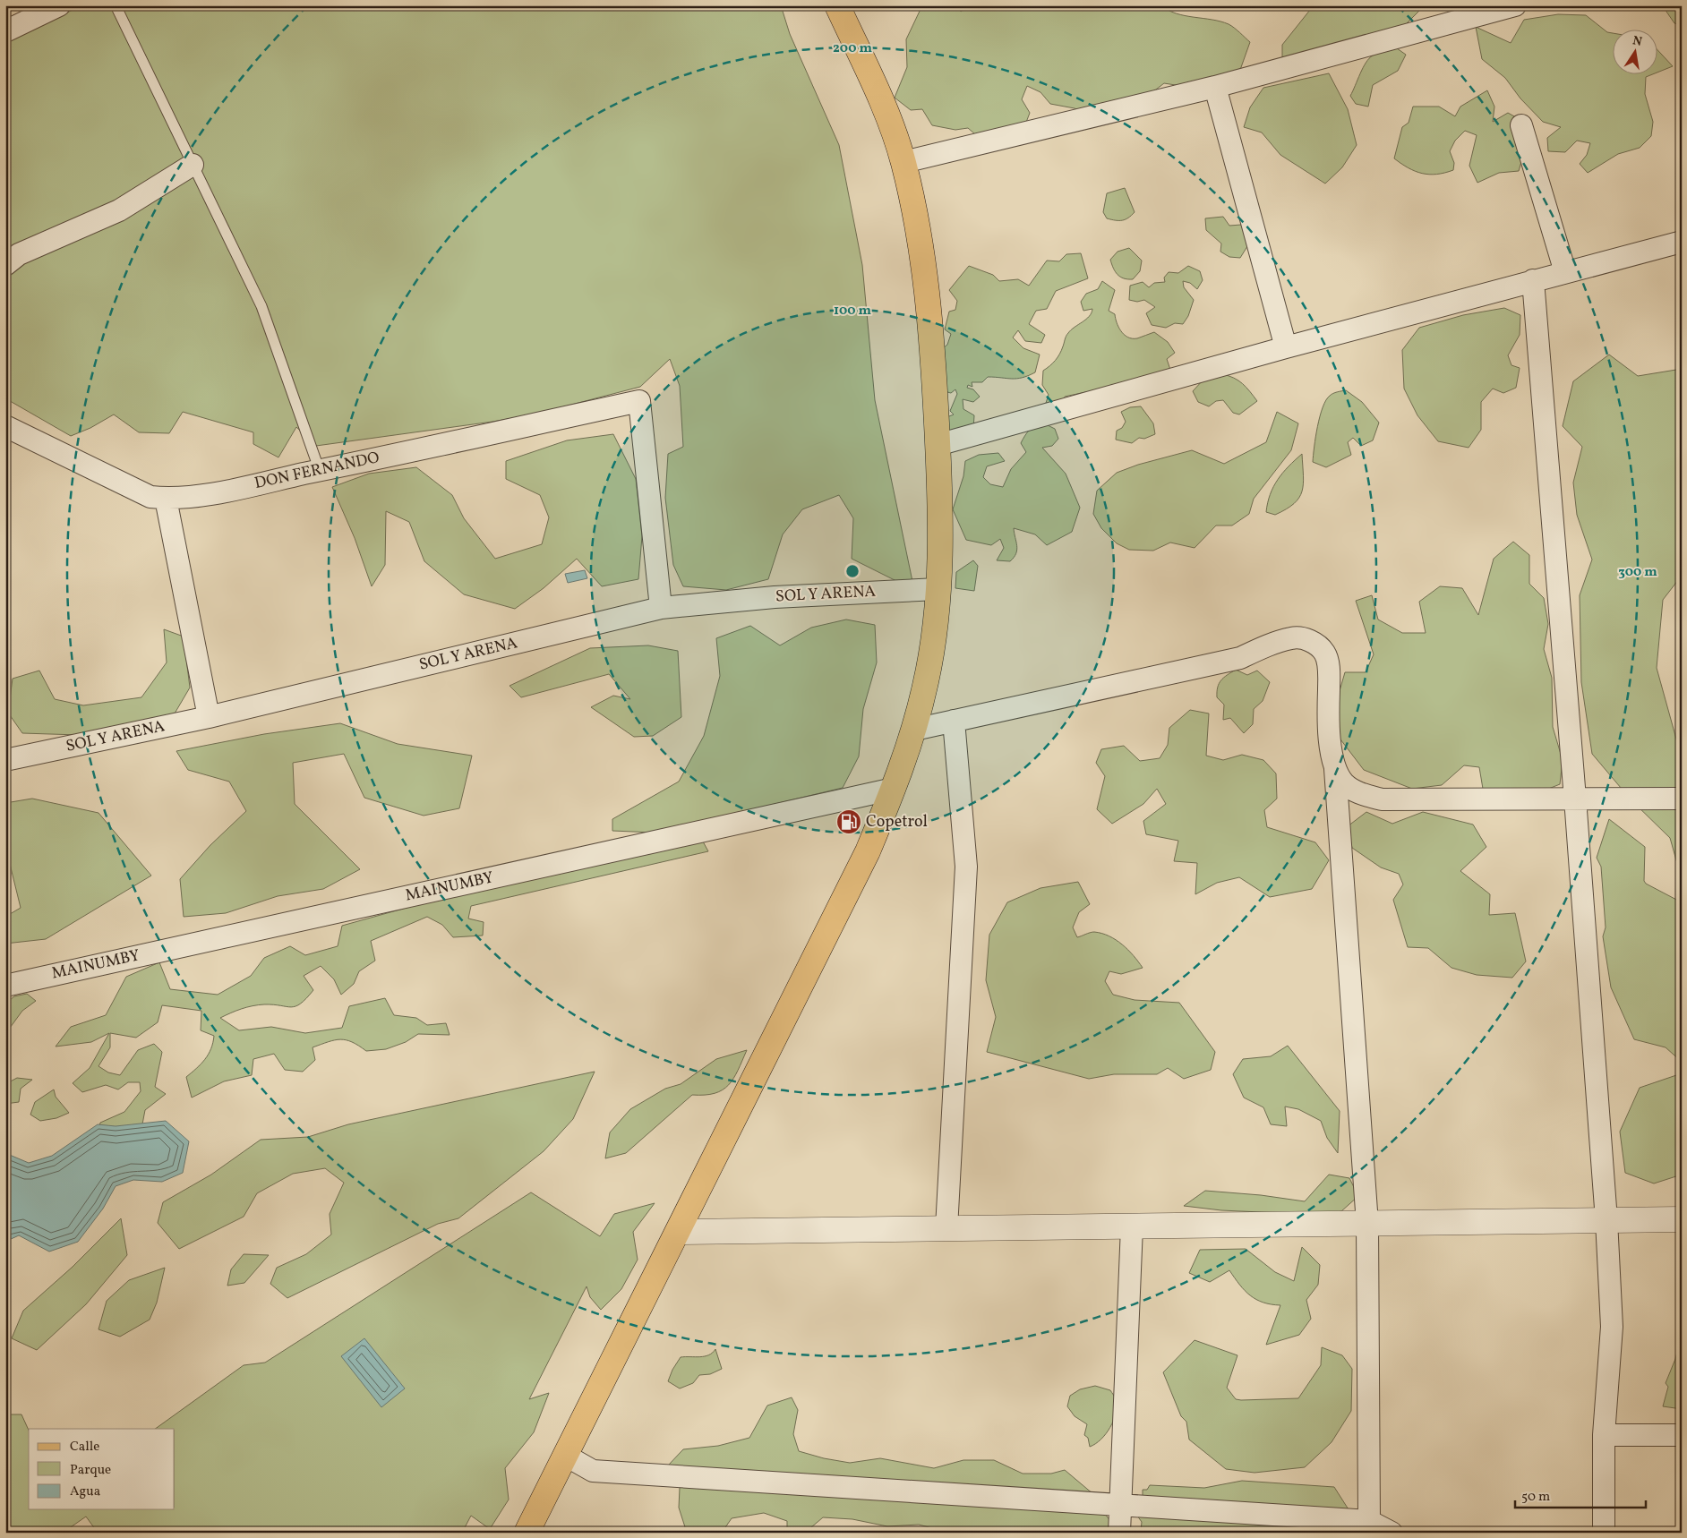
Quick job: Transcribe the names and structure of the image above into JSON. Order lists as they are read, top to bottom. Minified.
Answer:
{"streets":{"street":["DON FERNANDO","SOL Y ARENA","MAINUMBY"]},"crossings":[["DON FERNANDO","SOL Y ARENA"]],"places":{"fuel station":["Copetrol"]},"legend":["Calle","Parque","Agua"],"scale_bar":"50 m","north":"top","rings":["200 m","100 m","300 m"]}
